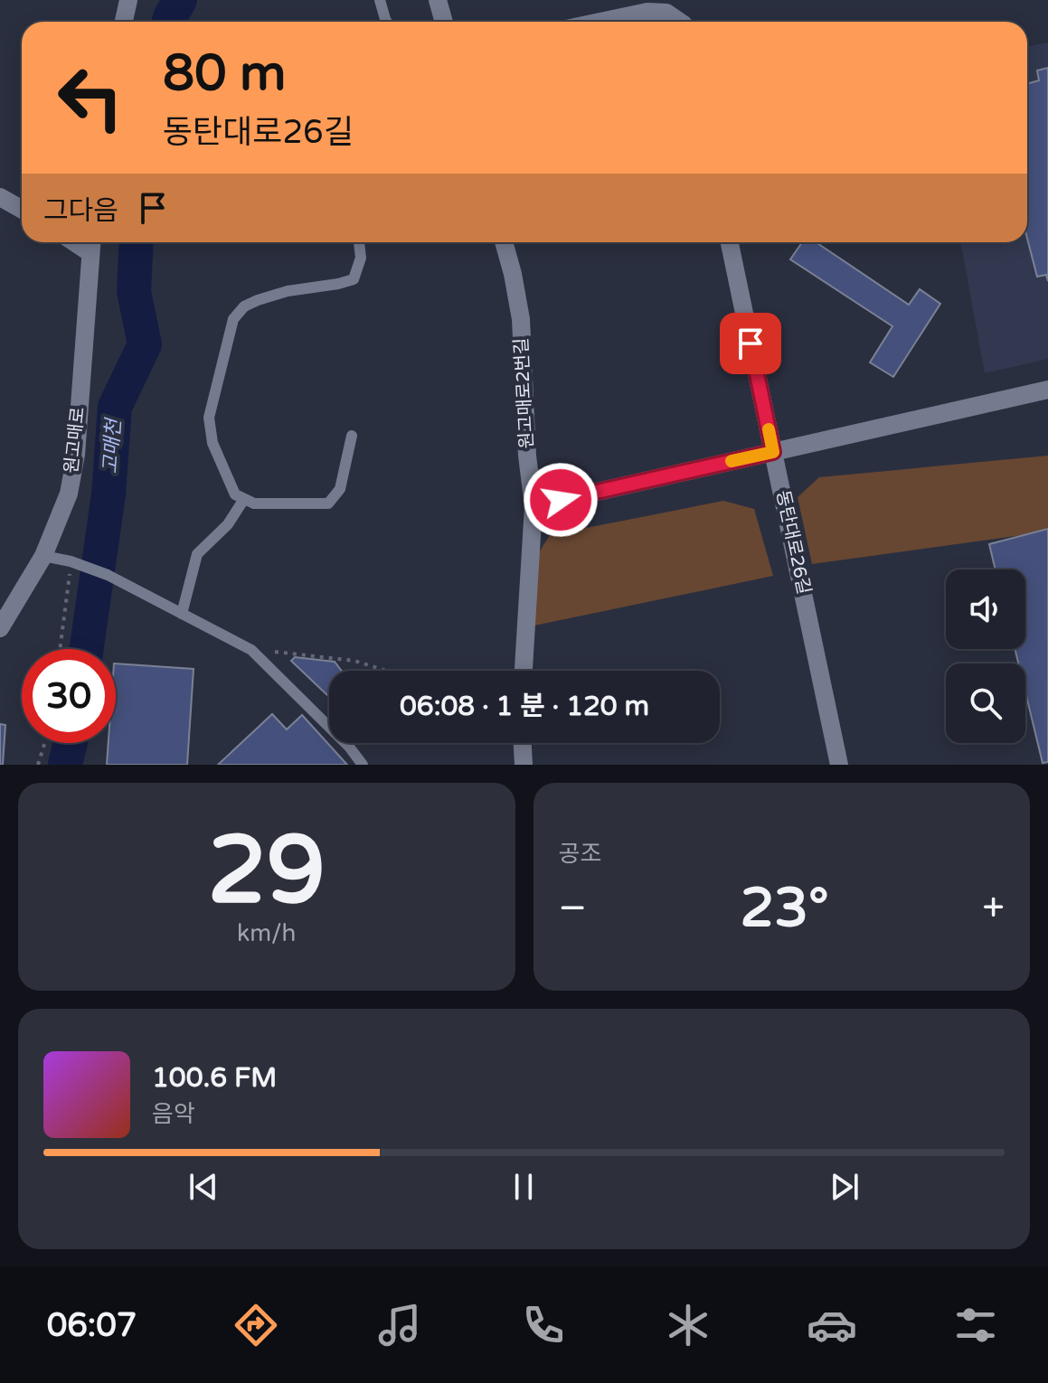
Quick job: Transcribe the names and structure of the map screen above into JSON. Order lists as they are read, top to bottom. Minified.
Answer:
{"streets":{"street":["원고매로2번길","원고매로","동탄대로26길"]},"water":["고매천"],"page":{"turn":["80 m","동탄대로26길"],"then":"그다음","limit":"30","trip":"06:08 · 1 분 · 120 m","tile":[["29","km/h"],"공조"],"heat":["−","23°","+"],"song":["100.6 FM","음악"],"tabs":"06:07"}}
